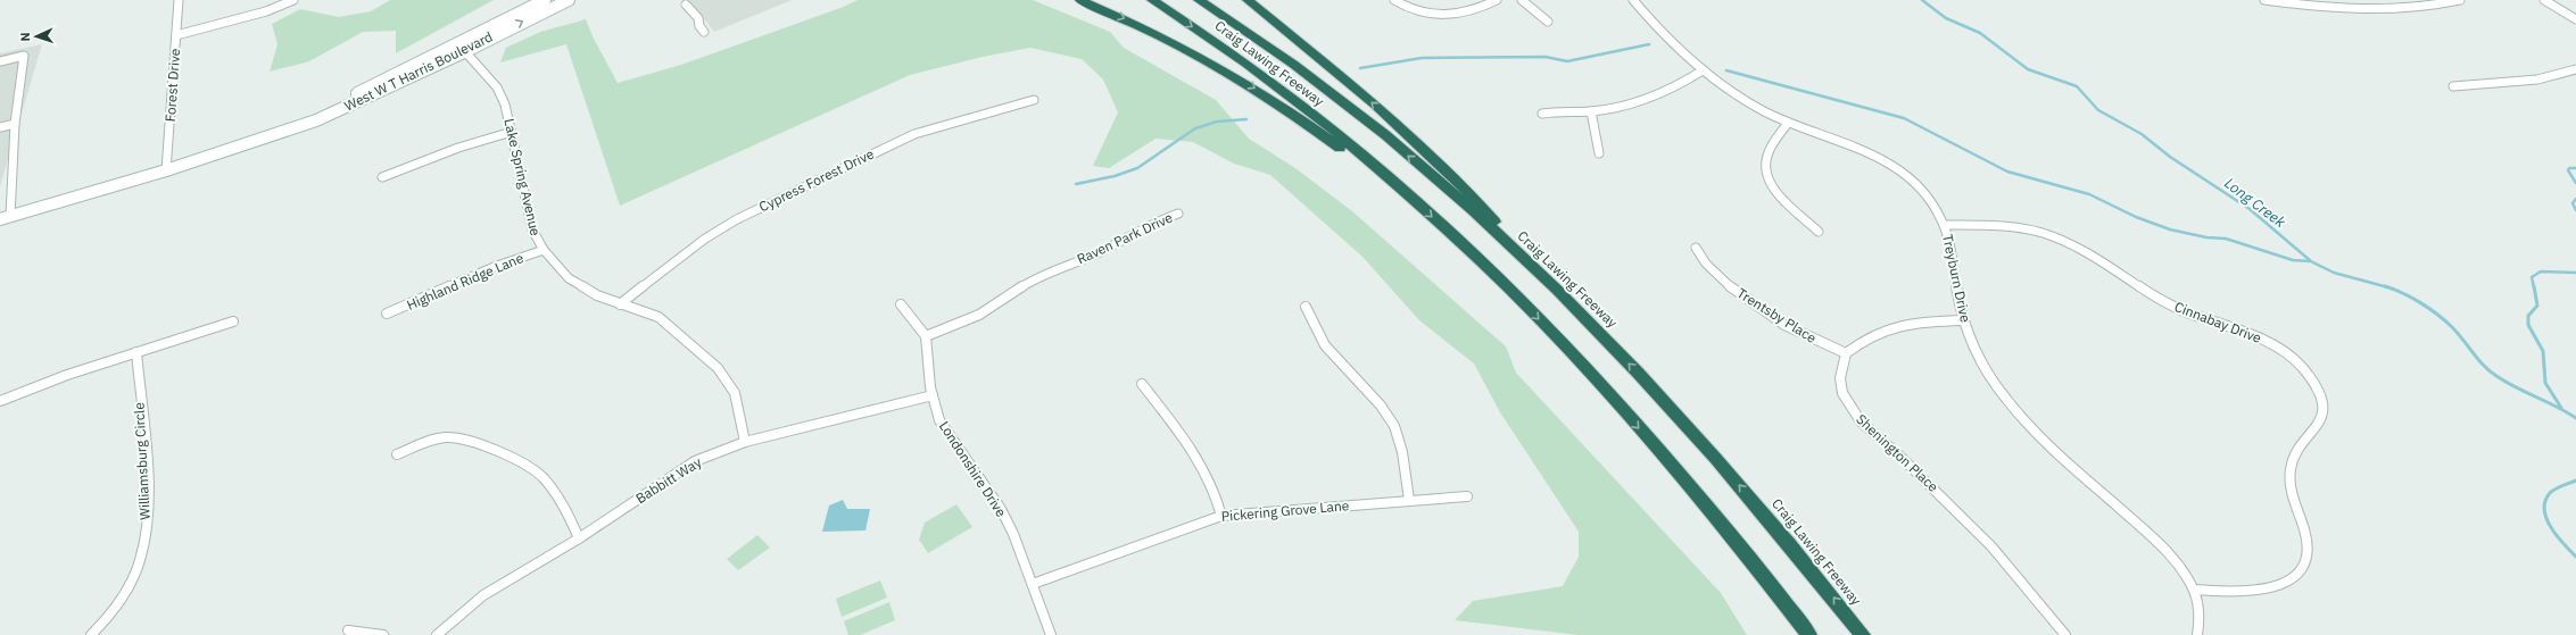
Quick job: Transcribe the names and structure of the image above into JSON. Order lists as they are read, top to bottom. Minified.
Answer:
{"streets":{"highway":["Craig Lawing Freeway"],"main road":["West W T Harris Boulevard"],"street":["Forest Drive","Lake Spring Avenue","Cypress Forest Drive","Raven Park Drive","Treyburn Drive","Highland Ridge Lane","Trentsby Place","Cinnabay Drive","Shenington Place","Williamsburg Circle","Londonshire Drive","Babbitt Way","Pickering Grove Lane"]},"crossings":[["West W T Harris Boulevard","Forest Drive"],["West W T Harris Boulevard","Lake Spring Avenue"],["Lake Spring Avenue","Cypress Forest Drive"],["Lake Spring Avenue","Highland Ridge Lane"],["Lake Spring Avenue","Babbitt Way"],["Raven Park Drive","Londonshire Drive"],["Treyburn Drive","Cinnabay Drive"],["Trentsby Place","Shenington Place"],["Londonshire Drive","Babbitt Way"],["Londonshire Drive","Pickering Grove Lane"]],"water":["Long Creek"],"north":"left"}
